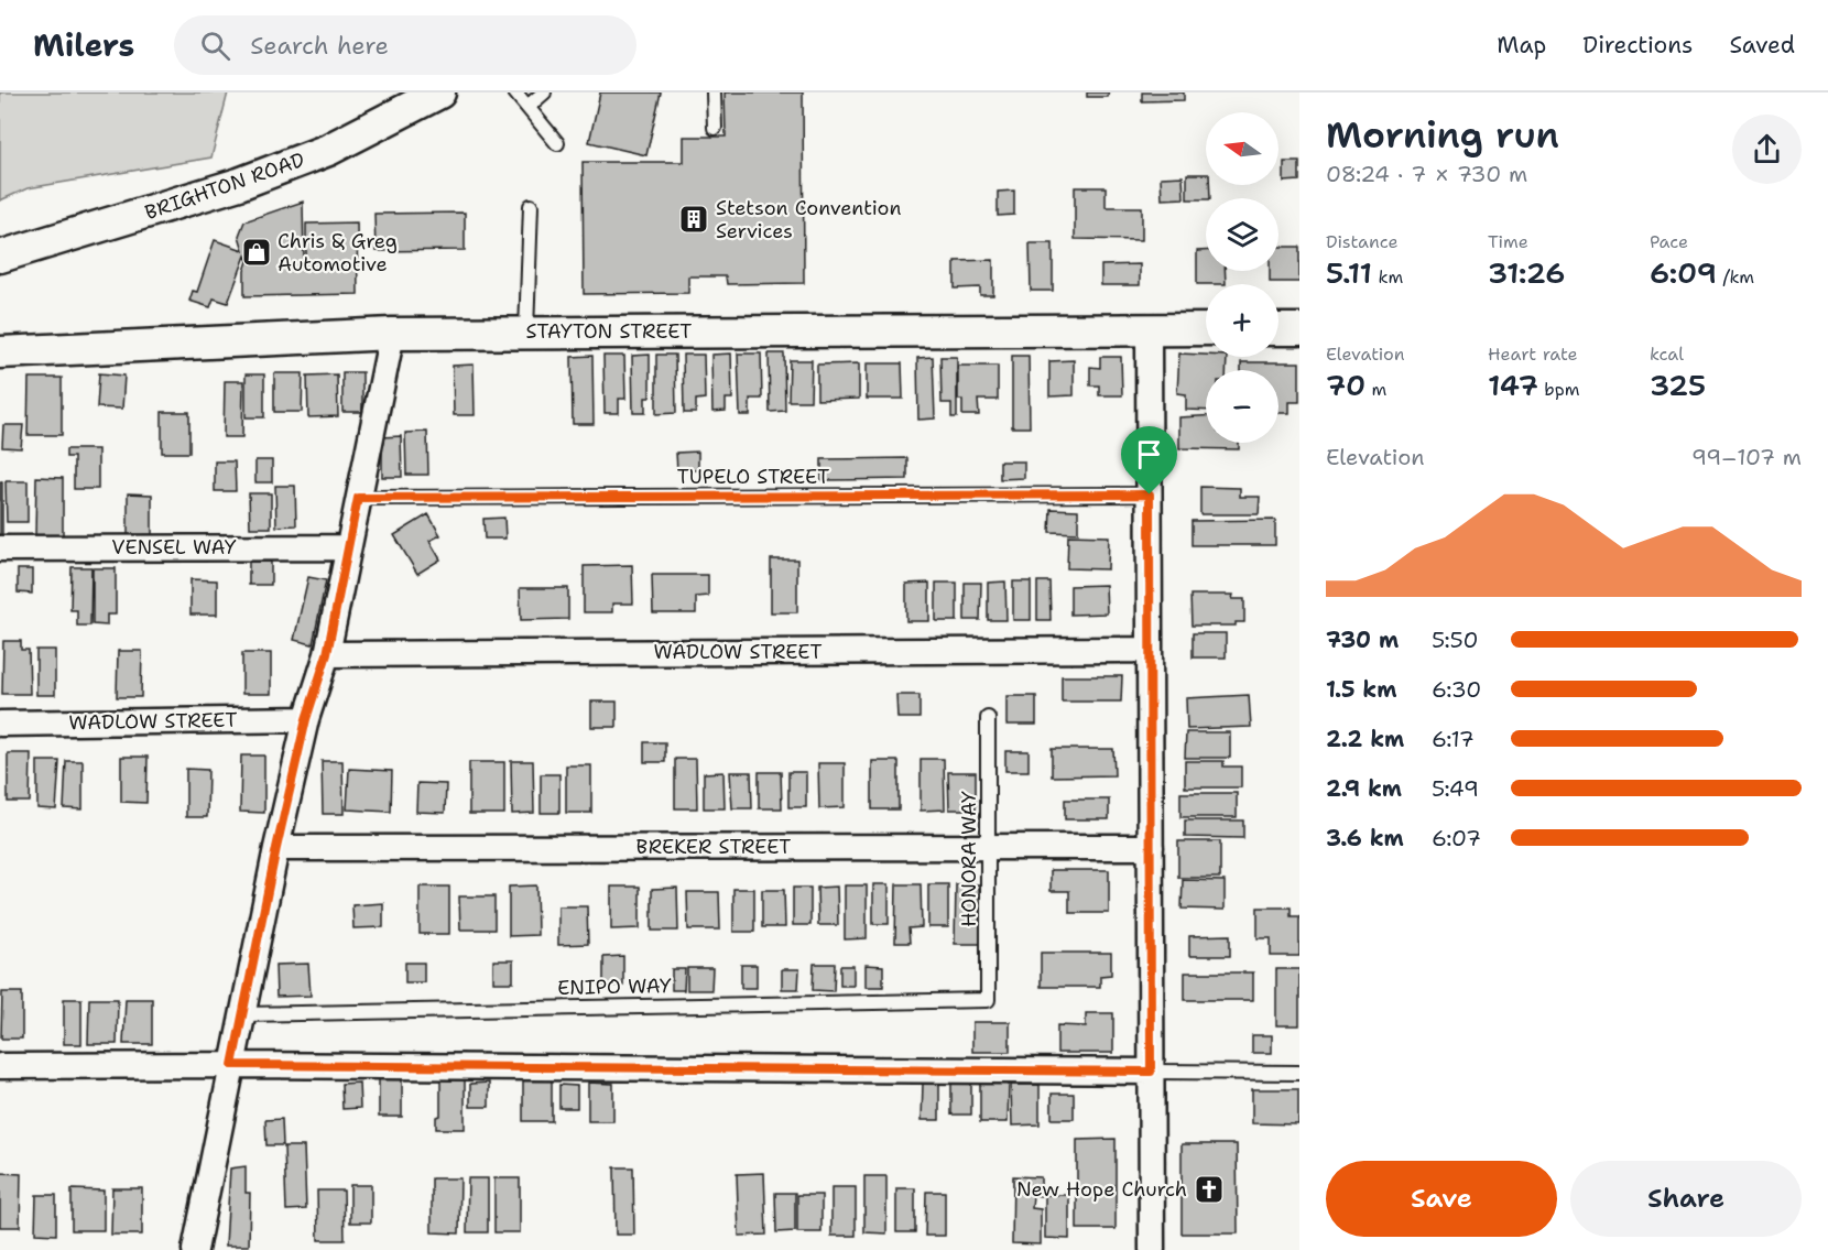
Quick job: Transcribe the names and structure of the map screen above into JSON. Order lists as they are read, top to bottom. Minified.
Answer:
{"streets":{"street":["BRIGHTON ROAD","STAYTON STREET","VENSEL WAY","WADLOW STREET","BREKER STREET"],"lane":["TUPELO STREET","HONORA WAY","ENIPO WAY"]},"crossings":[["BREKER STREET","HONORA WAY"],["HONORA WAY","ENIPO WAY"]],"places":{"building":["Stetson Convention Services"],"shop":["Chris & Greg Automotive"],"church":["New Hope Church"]},"north":"left","page":{"header":"Milers","search":"Search here","nav":["Map","Directions","Saved"],"heading":["Morning run","08:24 · 7 × 730 m"],"map_buttons":["+","−"],"stats":[["Distance","5.11 km"],["Time","31:26"],["Pace","6:09 /km"],["Elevation","70 m"],["Heart rate","147 bpm"],["kcal","325"]],"chart":["Elevation","99–107 m"],"list":[{"name":"730 m","note":"5:50"},{"name":"1.5 km","note":"6:30"},{"name":"2.2 km","note":"6:17"},{"name":"2.9 km","note":"5:49"},{"name":"3.6 km","note":"6:07"}],"buttons":["Save","Share"]}}
